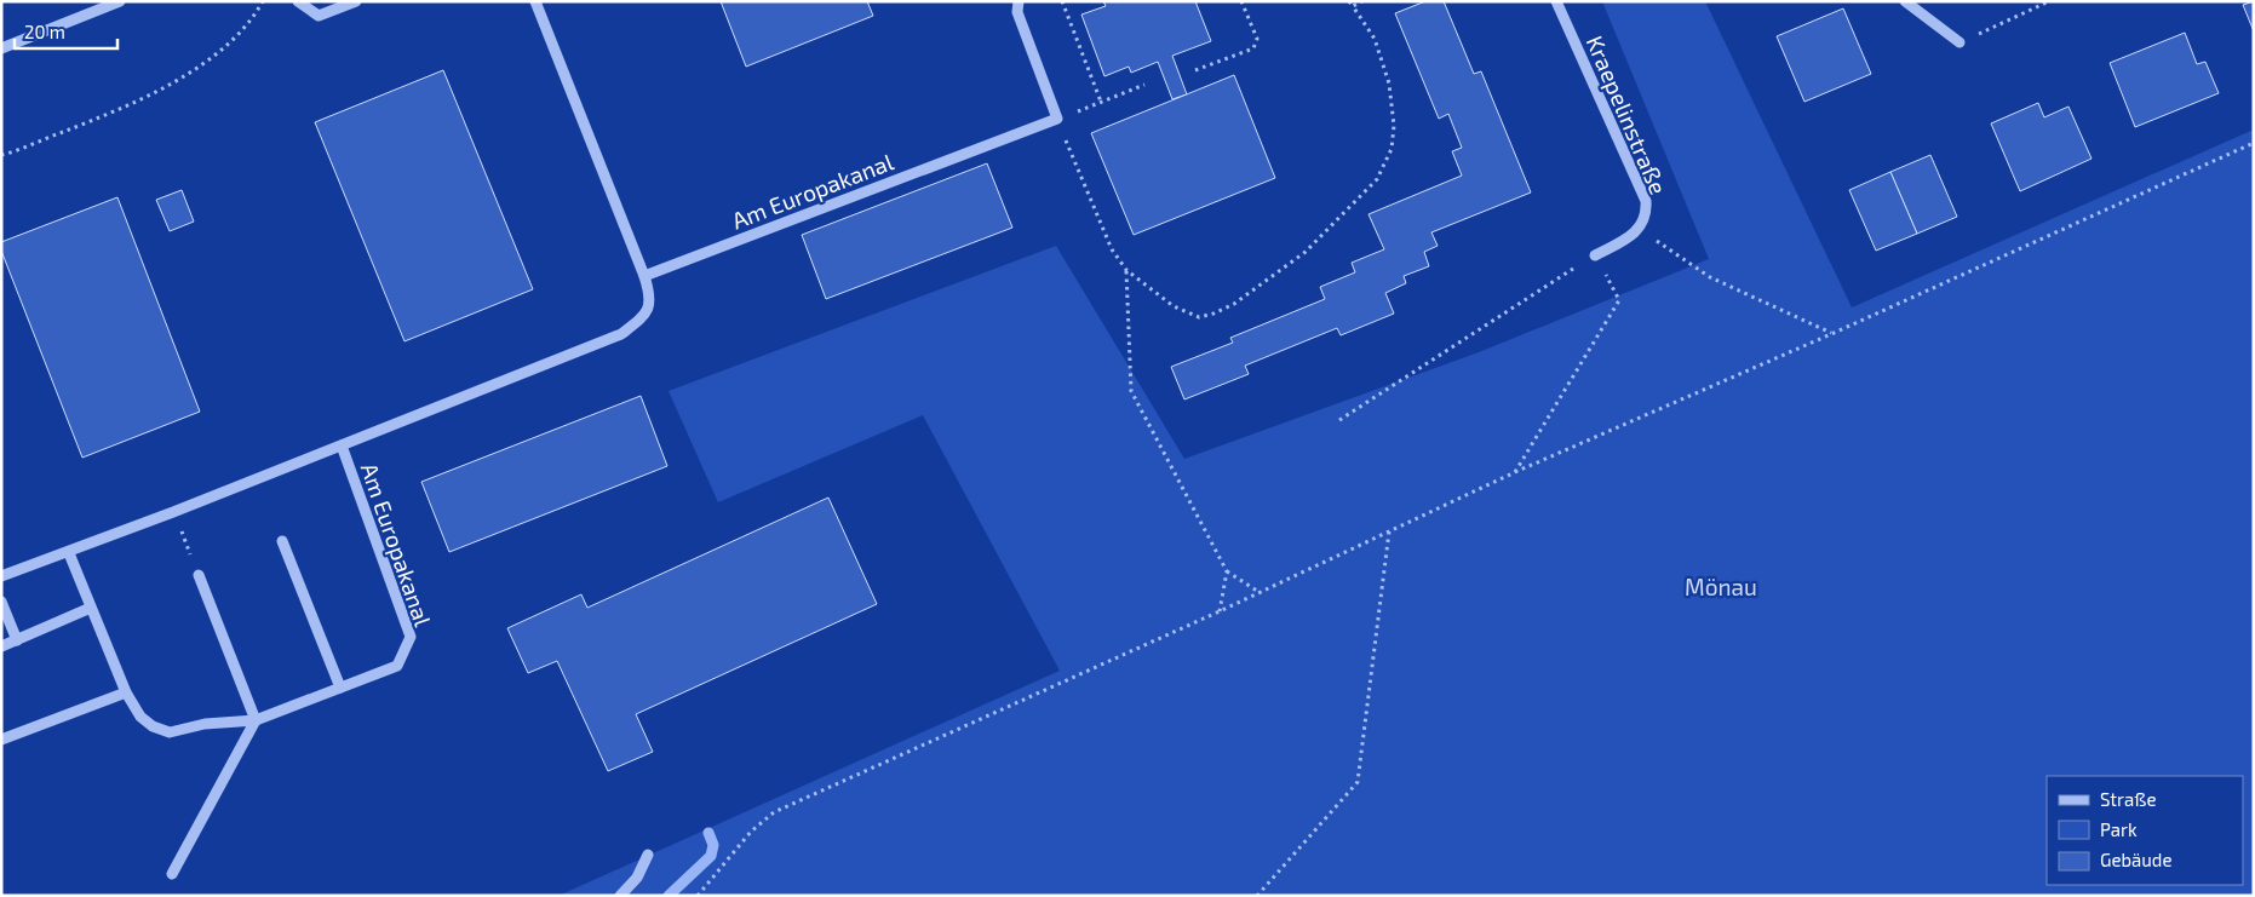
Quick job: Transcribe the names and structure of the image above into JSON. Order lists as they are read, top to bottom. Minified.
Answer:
{"streets":{"street":["Kraepelinstraße","Am Europakanal"]},"parks":["Mönau"],"legend":["Straße","Park","Gebäude"],"scale_bar":"20 m"}
